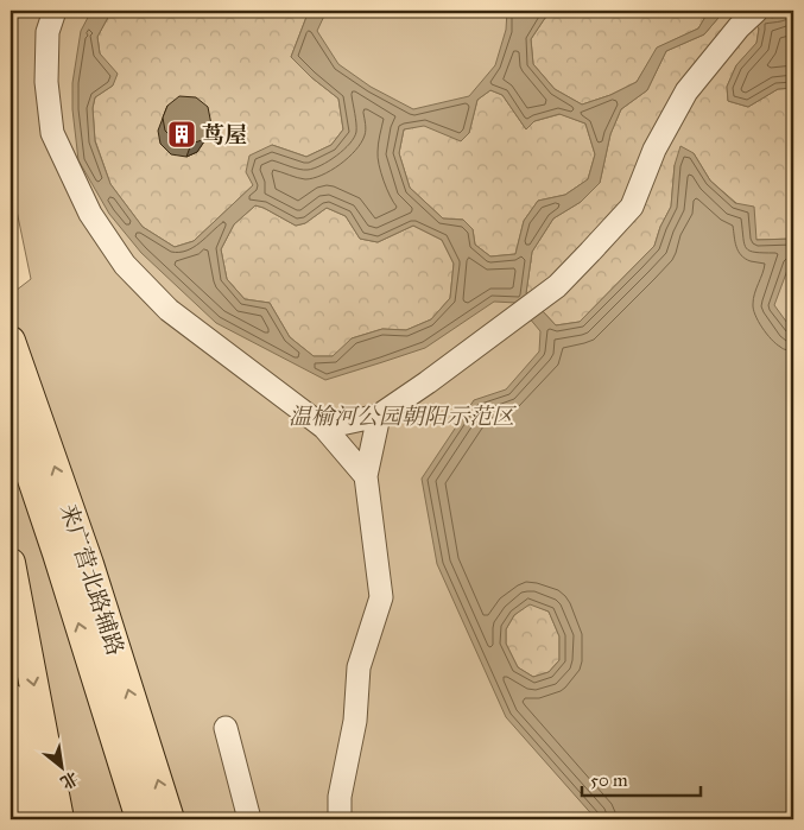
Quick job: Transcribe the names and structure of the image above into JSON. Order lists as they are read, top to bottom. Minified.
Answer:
{"streets":{"main road":["来广营北路辅路"]},"parks":["温榆河公园朝阳示范区"],"places":{"building":["茑屋"]},"scale_bar":"50 m","north":"bottom right"}
